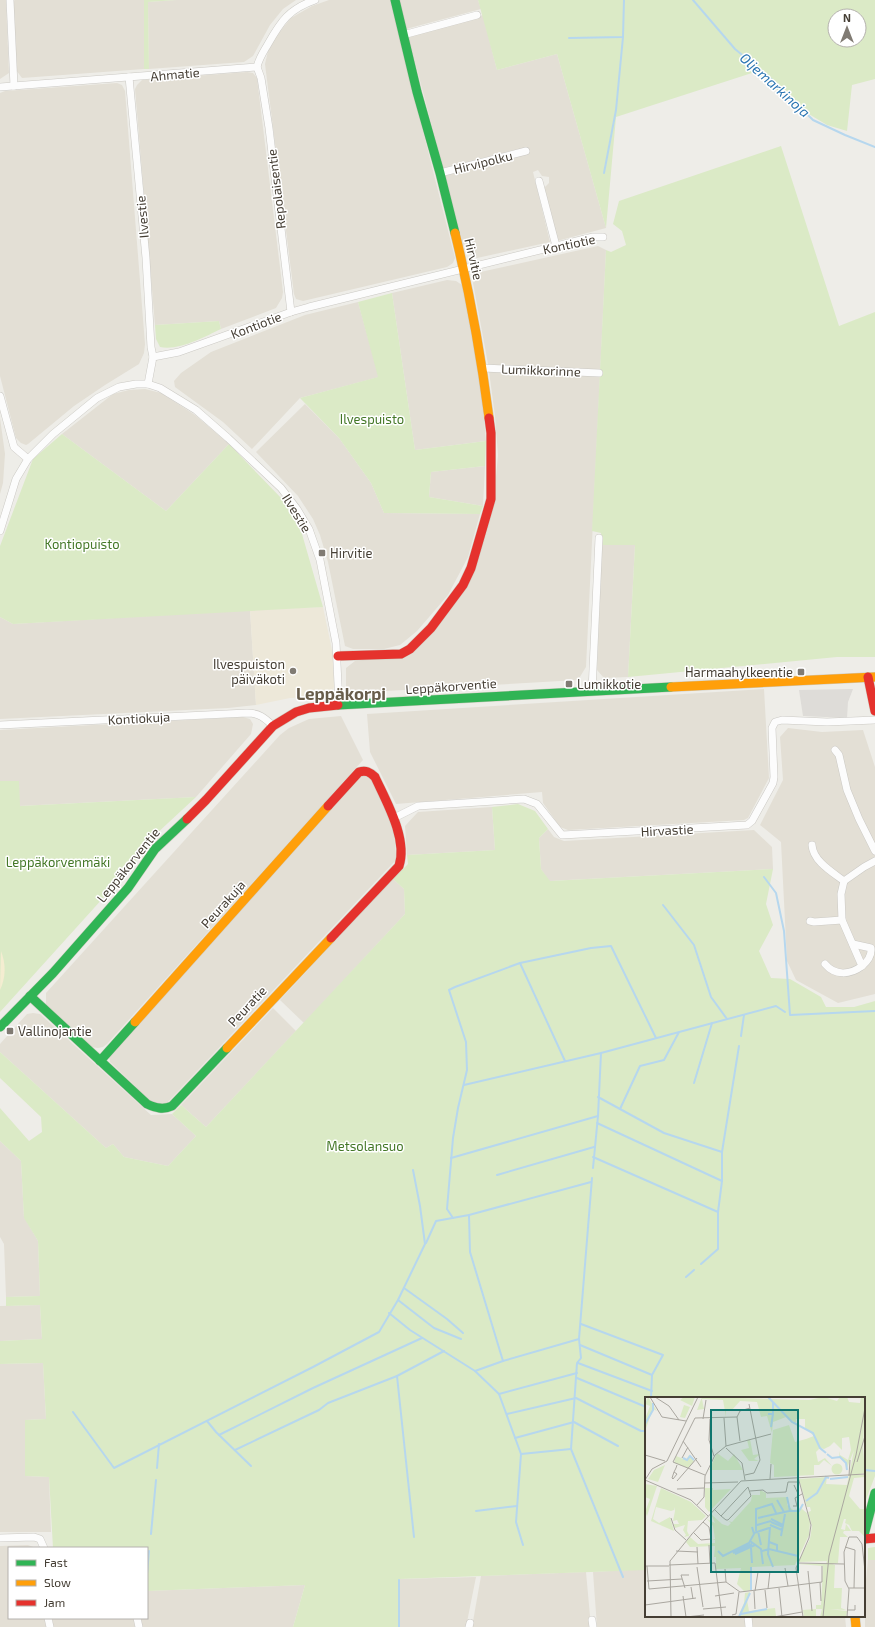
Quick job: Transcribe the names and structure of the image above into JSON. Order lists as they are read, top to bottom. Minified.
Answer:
{"streets":{"street":["Ahmatie","Hirvipolku","Repolaisentie","Ilvestie","Kontiotie","Hirvitie","Lumikkorinne","Leppäkorventie","Kontiokuja","Hirvastie","Peurakuja","Peuratie"]},"crossings":[["Ahmatie","Repolaisentie"],["Ahmatie","Ilvestie"],["Hirvipolku","Hirvitie"],["Repolaisentie","Kontiotie"],["Ilvestie","Kontiotie"],["Ilvestie","Hirvitie"],["Ilvestie","Leppäkorventie"],["Kontiotie","Hirvitie"],["Hirvitie","Lumikkorinne"],["Leppäkorventie","Kontiokuja"],["Leppäkorventie","Peuratie"],["Hirvastie","Peuratie"],["Peurakuja","Peuratie"]],"districts":["Leppäkorpi"],"water":["Oljemarkinoja"],"parks":["Ilvespuisto","Kontiopuisto","Leppäkorvenmäki","Metsolansuo"],"places":{"transit":["Hirvitie","Harmaahylkeentie","Lumikkotie","Vallinojantie"],"other":["Ilvespuiston päiväkoti"]},"legend":["Fast","Slow","Jam"],"north":"top"}
